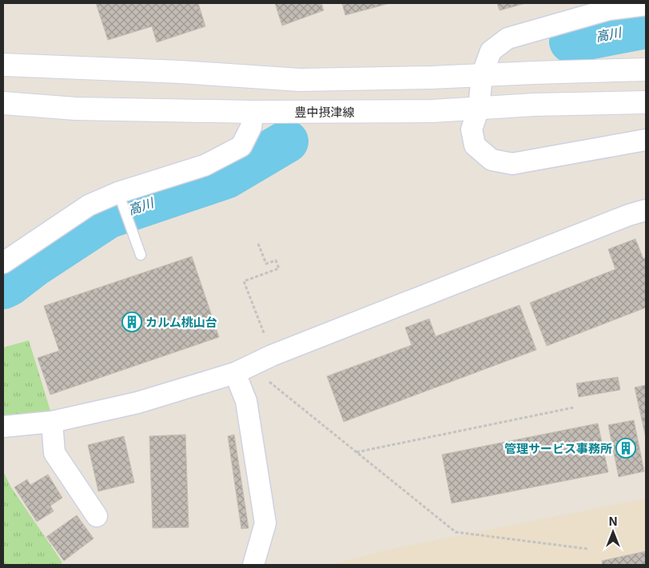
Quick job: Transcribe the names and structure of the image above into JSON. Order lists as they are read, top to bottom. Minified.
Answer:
{"streets":{"main road":["豊中摂津線"]},"water":["高川"],"places":{"building":["カルム桃山台","管理サービス事務所"]},"north":"top"}
